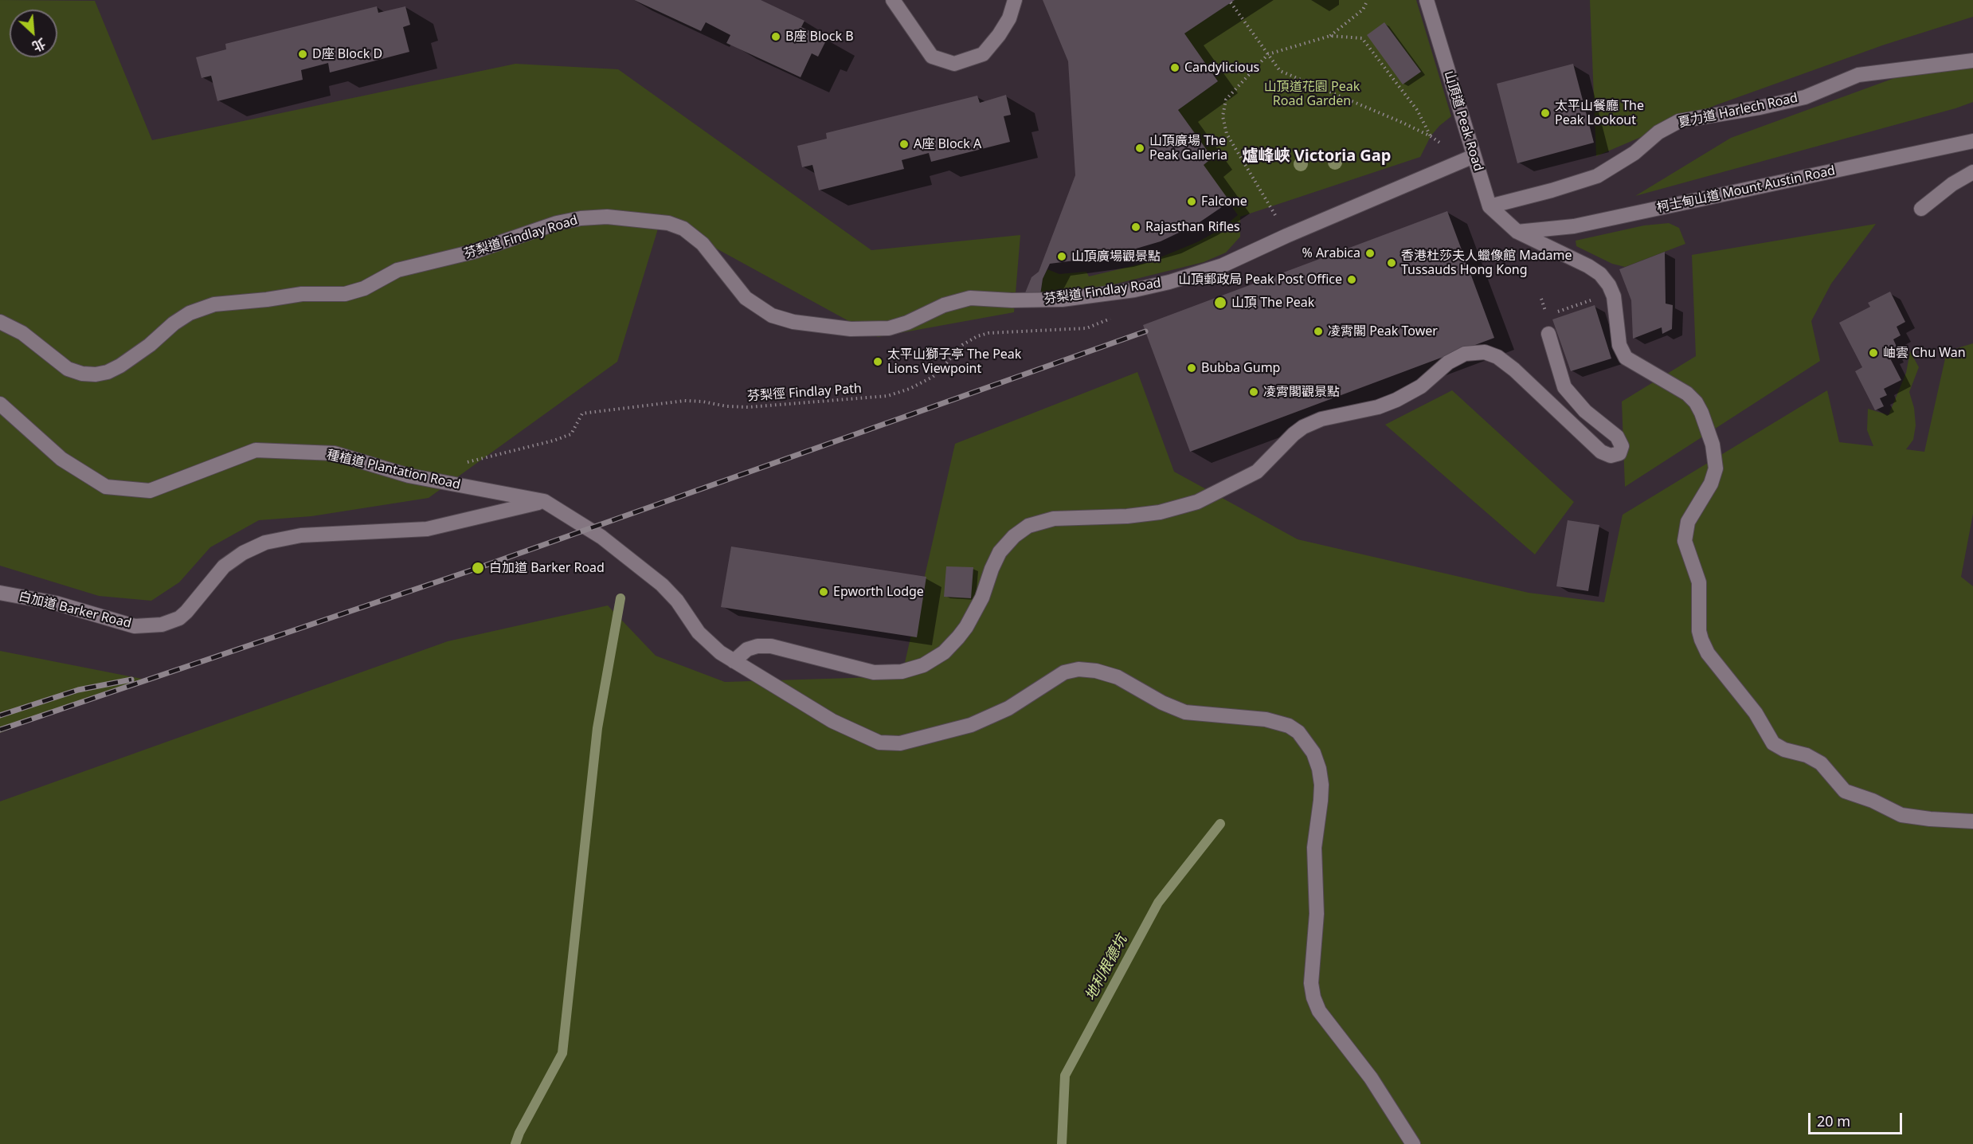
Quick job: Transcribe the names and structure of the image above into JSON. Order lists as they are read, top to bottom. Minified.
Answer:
{"streets":{"street":["夏力道 Harlech Road","山頂道 Peak Road","柯士甸山道 Mount Austin Road","芬梨道 Findlay Road","種植道 Plantation Road","白加道 Barker Road"],"path":["芬梨徑 Findlay Path"]},"crossings":[["夏力道 Harlech Road","山頂道 Peak Road"],["山頂道 Peak Road","柯士甸山道 Mount Austin Road"],["山頂道 Peak Road","芬梨道 Findlay Road"],["種植道 Plantation Road","白加道 Barker Road"]],"districts":["爐峰峽 Victoria Gap"],"water":["地利根德坑"],"parks":["山頂道花園 Peak Road Garden"],"places":["B座 Block B","D座 Block D","Candylicious","太平山餐廳 The Peak Lookout","A座 Block A","山頂廣場 The Peak Galleria","Falcone","Rajasthan Rifles","% Arabica","山頂廣場觀景點","香港杜莎夫人蠟像館 Madame Tussauds Hong Kong","山頂郵政局 Peak Post Office","山頂 The Peak","凌霄閣 Peak Tower","岫雲 Chu Wan","太平山獅子亭 The Peak Lions Viewpoint","Bubba Gump","凌霄閣觀景點","白加道 Barker Road","Epworth Lodge"],"scale_bar":"20 m","north":"bottom right"}
